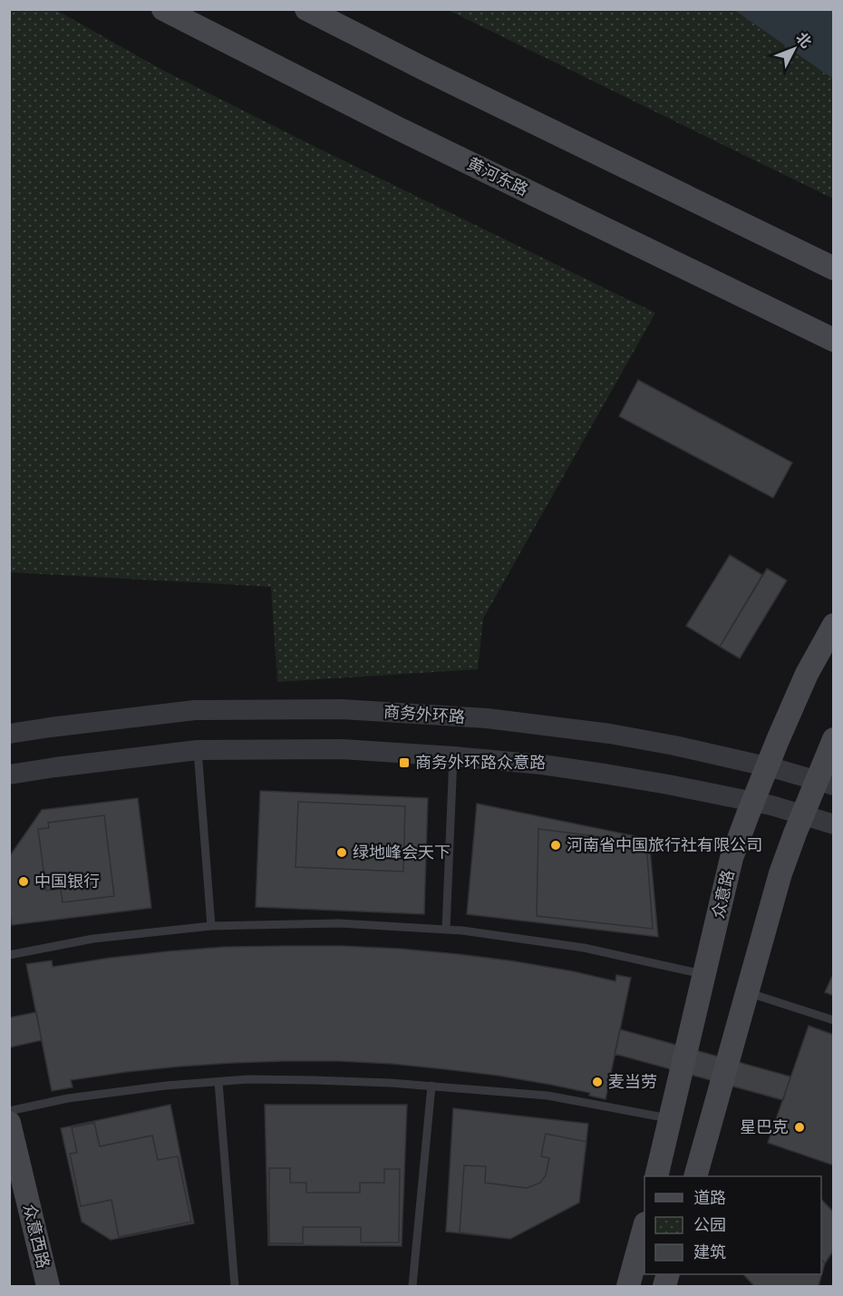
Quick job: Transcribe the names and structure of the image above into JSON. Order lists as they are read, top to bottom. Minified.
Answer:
{"streets":{"main road":["黄河东路","众意路","众意西路"],"street":["商务外环路"]},"crossings":[["商务外环路","众意路"]],"places":{"transit":["商务外环路众意路"],"other":["河南省中国旅行社有限公司","绿地峰会天下","中国银行","麦当劳","星巴克"]},"legend":["道路","公园","建筑"],"north":"top right"}
